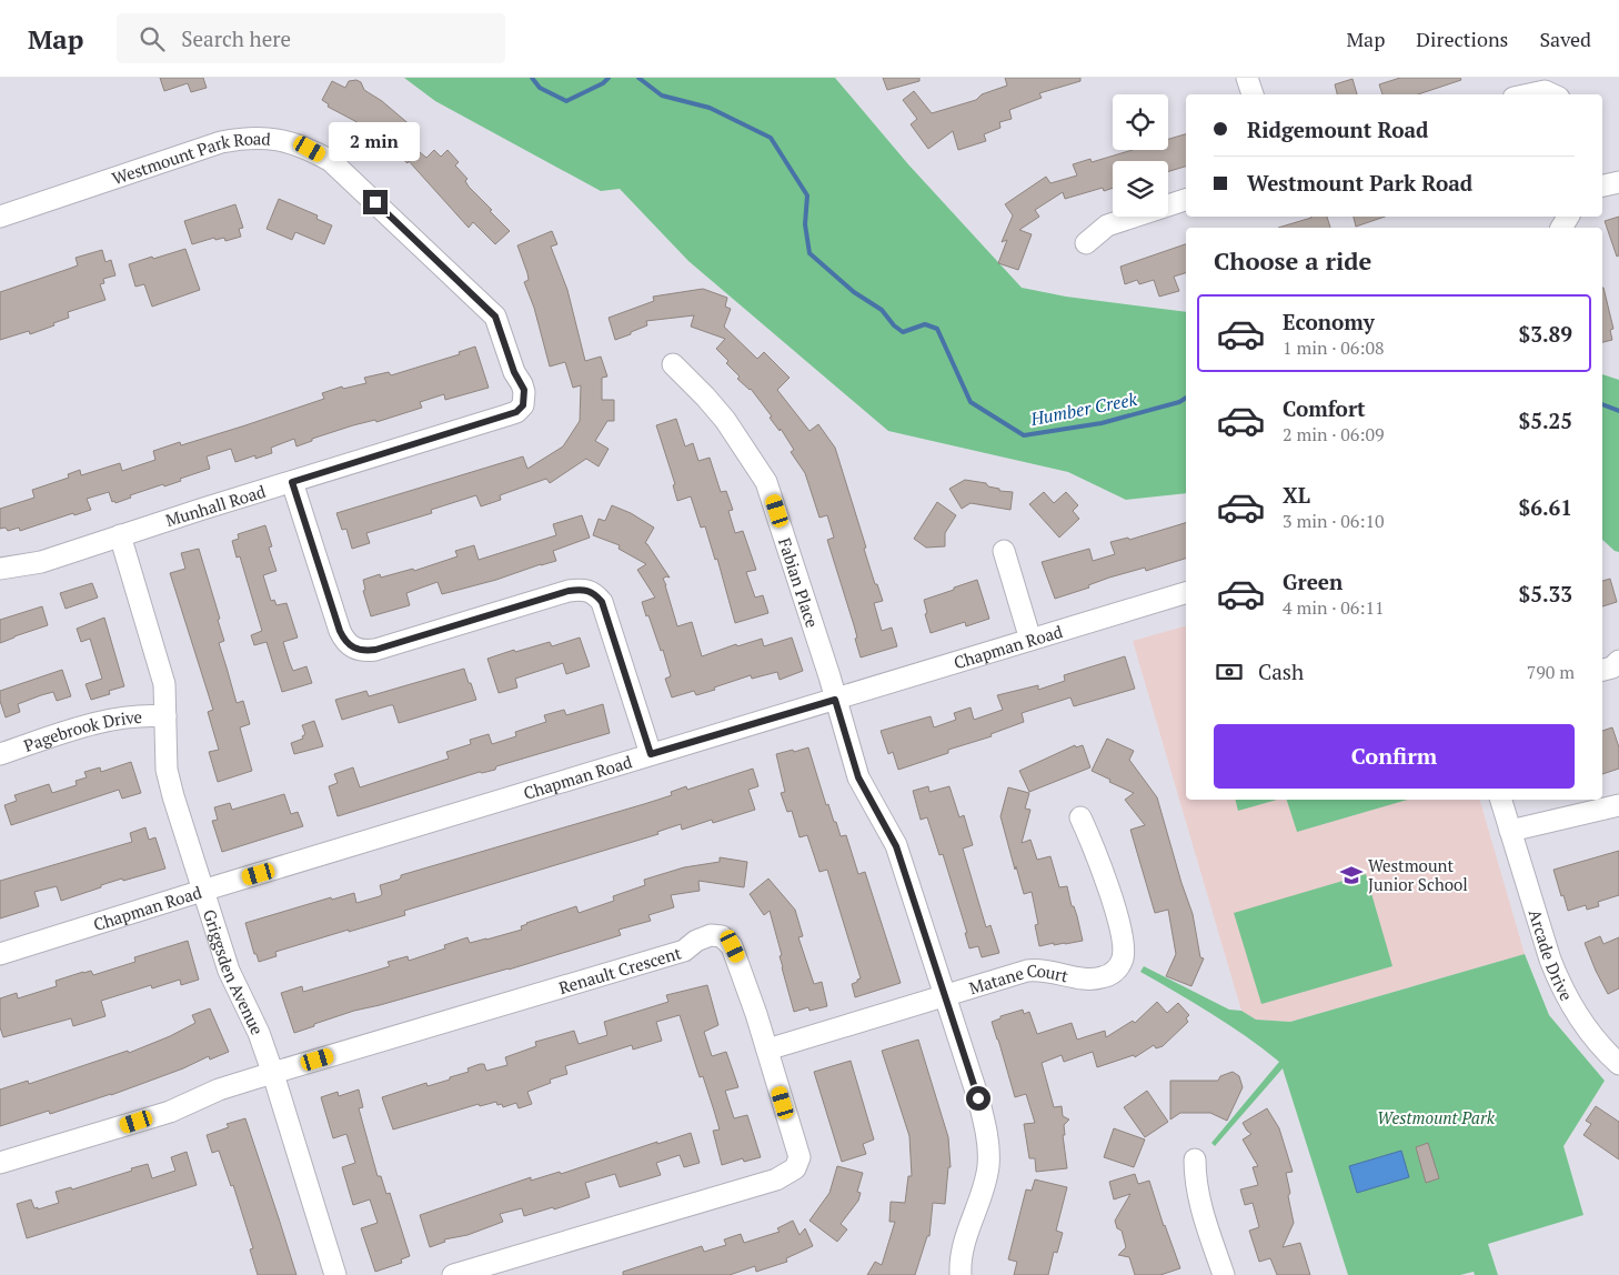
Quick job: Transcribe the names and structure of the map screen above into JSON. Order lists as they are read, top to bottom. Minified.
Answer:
{"streets":{"street":["Westmount Park Road","Munhall Road","Fabian Place","Chapman Road","Pagebrook Drive","Arcade Drive","Renault Crescent","Griggsden Avenue","Matane Court"]},"crossings":[["Westmount Park Road","Munhall Road"],["Munhall Road","Griggsden Avenue"],["Fabian Place","Chapman Road"],["Fabian Place","Matane Court"],["Chapman Road","Griggsden Avenue"],["Pagebrook Drive","Griggsden Avenue"],["Renault Crescent","Griggsden Avenue"],["Renault Crescent","Matane Court"]],"water":["Humber Creek"],"parks":["Westmount Park"],"places":{"school or university":["Westmount Junior School"]},"page":{"header":"Map","search":"Search here","nav":["Map","Directions","Saved"],"banner":["Ridgemount Road","Westmount Park Road"],"bubble":"2 min","heading":"Choose a ride","list":[{"name":"Economy","note":"1 min · 06:08","value":"$3.89"},{"name":"Comfort","note":"2 min · 06:09","value":"$5.25"},{"name":"XL","note":"3 min · 06:10","value":"$6.61"},{"name":"Green","note":"4 min · 06:11","value":"$5.33"}],"pay":["Cash","790 m"],"buttons":"Confirm"}}
